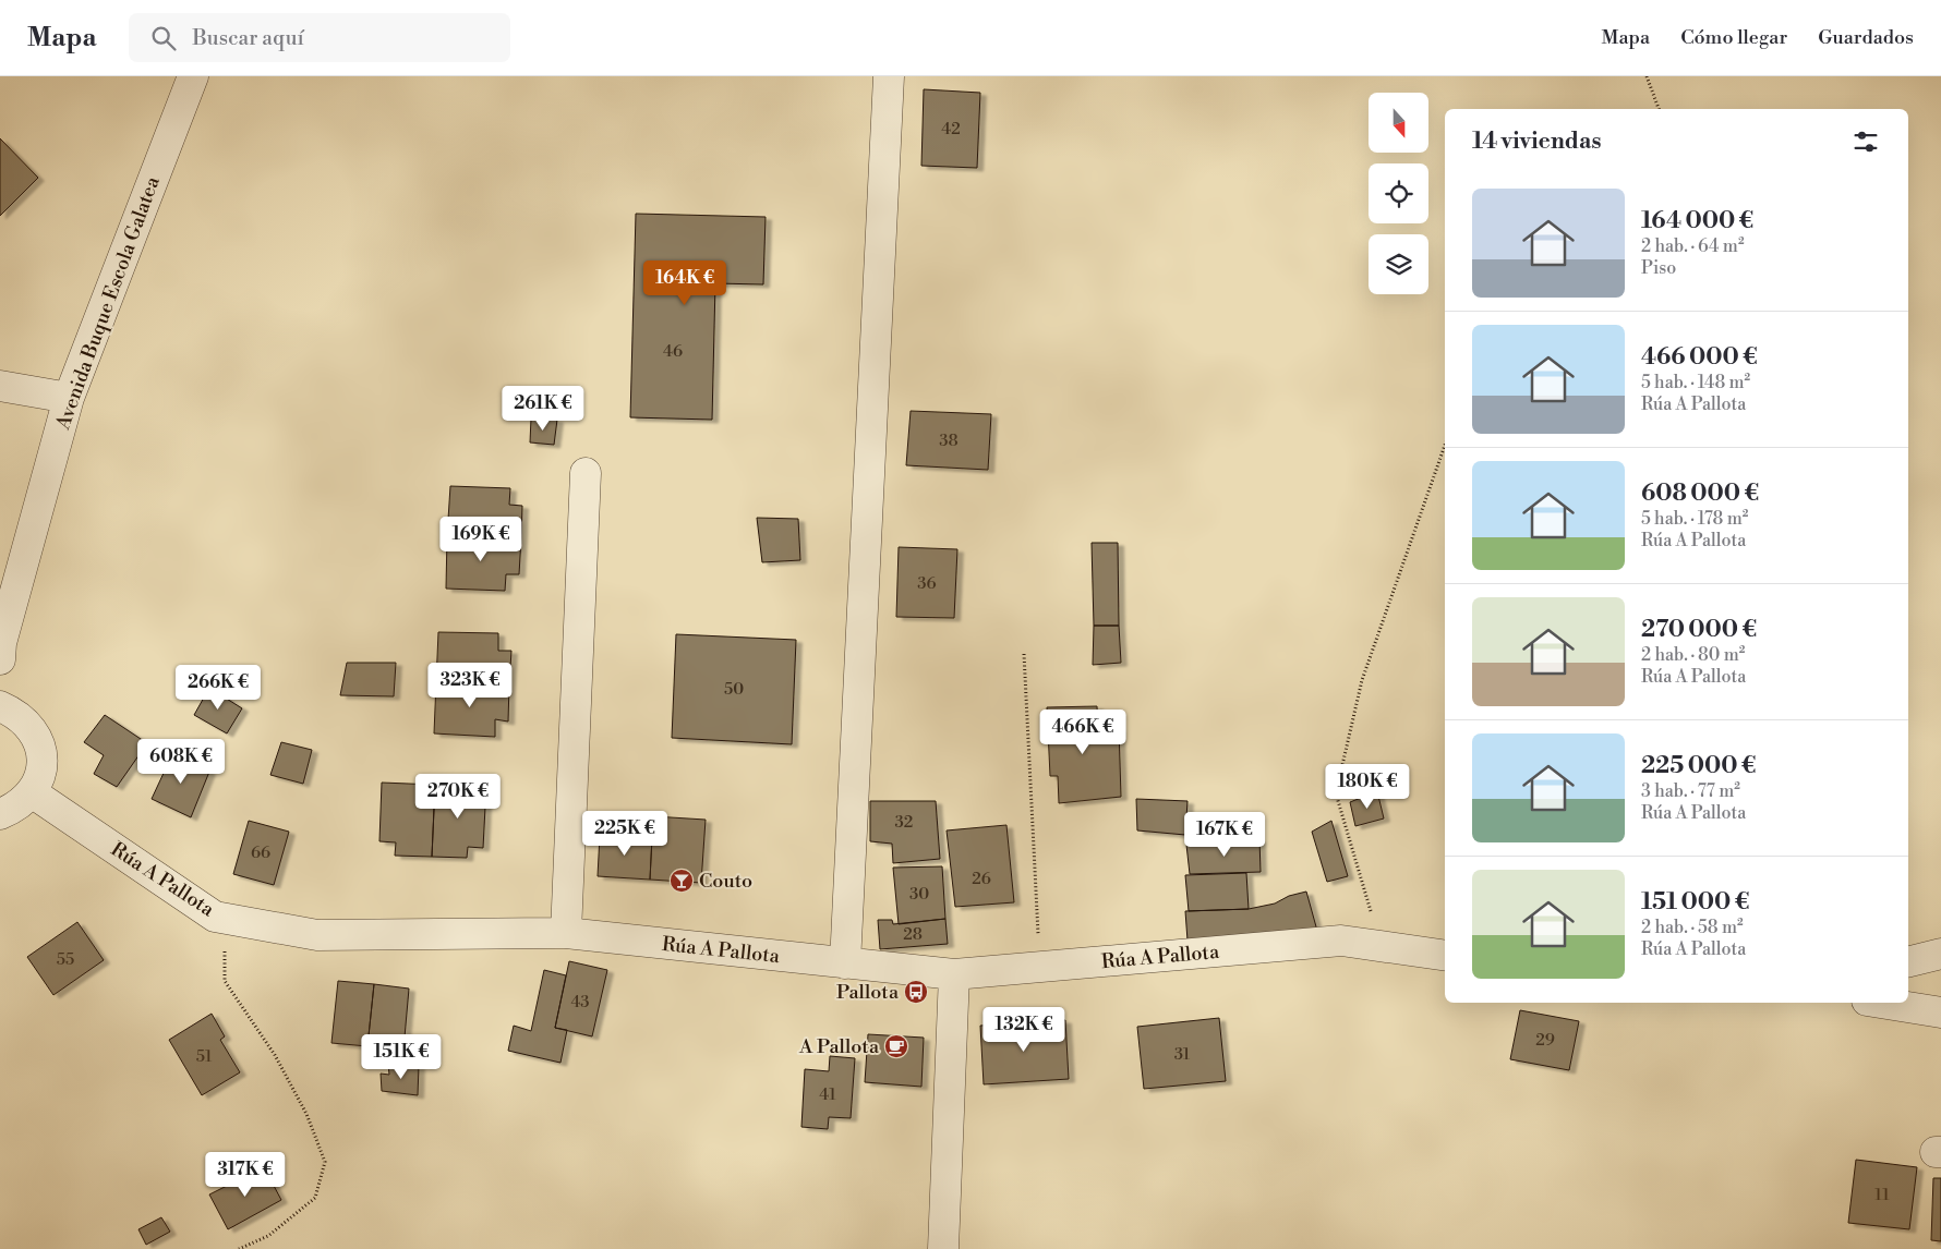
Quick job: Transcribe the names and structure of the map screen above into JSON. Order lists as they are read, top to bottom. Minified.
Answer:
{"streets":{"street":["Avenida Buque Escola Galatea","Rúa A Pallota"]},"places":{"bar":["Couto"],"bus stop":["Pallota"],"cafe":["A Pallota"]},"house_numbers":["42","46","38","36","50","32","66","26","30","28","55","43","29","31","51","41","11"],"north":"bottom","page":{"header":"Mapa","search":"Buscar aquí","nav":["Mapa","Cómo llegar","Guardados"],"heading":"14 viviendas","list":[{"name":"164 000 €","note":"2 hab. · 64 m² · Piso"},{"name":"466 000 €","note":"5 hab. · 148 m² · Rúa A Pallota"},{"name":"608 000 €","note":"5 hab. · 178 m² · Rúa A Pallota"},{"name":"270 000 €","note":"2 hab. · 80 m² · Rúa A Pallota"},{"name":"225 000 €","note":"3 hab. · 77 m² · Rúa A Pallota"},{"name":"151 000 €","note":"2 hab. · 58 m² · Rúa A Pallota"}],"price":["164K €","261K €","169K €","323K €","266K €","466K €","608K €","180K €","270K €","225K €","167K €","132K €","151K €","317K €"]}}
